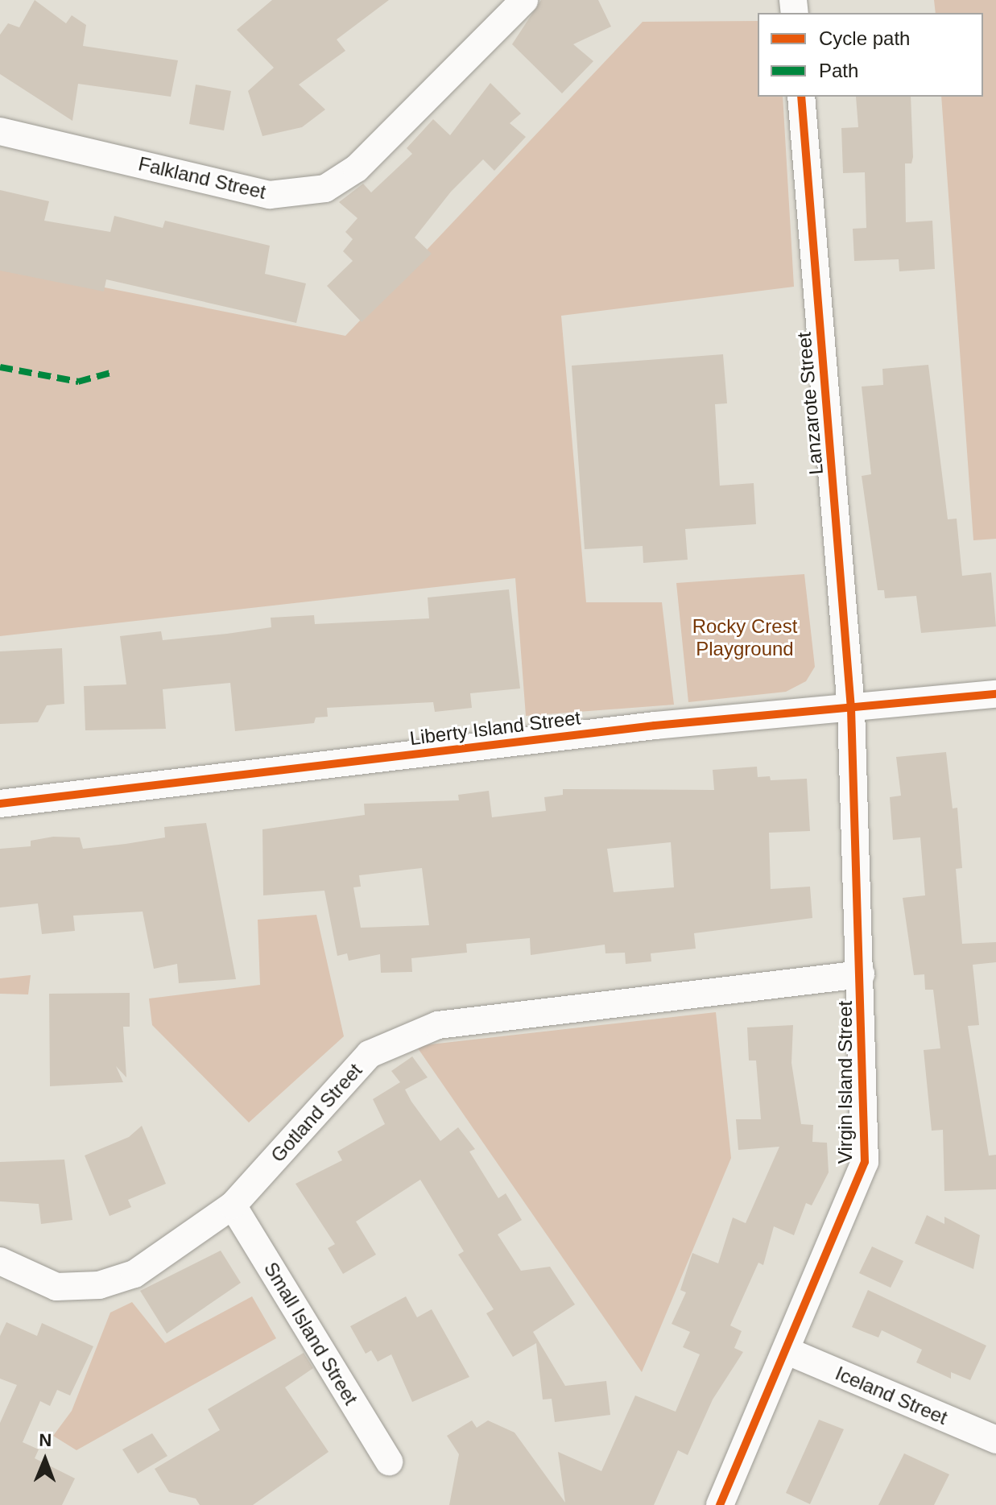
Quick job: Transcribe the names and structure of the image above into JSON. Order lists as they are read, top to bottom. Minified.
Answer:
{"streets":{"street":["Falkland Street","Lanzarote Street","Liberty Island Street","Virgin Island Street","Gotland Street","Small Island Street","Iceland Street"]},"crossings":[["Lanzarote Street","Liberty Island Street"],["Lanzarote Street","Virgin Island Street"],["Liberty Island Street","Virgin Island Street"],["Virgin Island Street","Gotland Street"],["Virgin Island Street","Iceland Street"],["Gotland Street","Small Island Street"]],"parks":["Rocky Crest Playground"],"legend":["Cycle path","Path"],"north":"top"}
